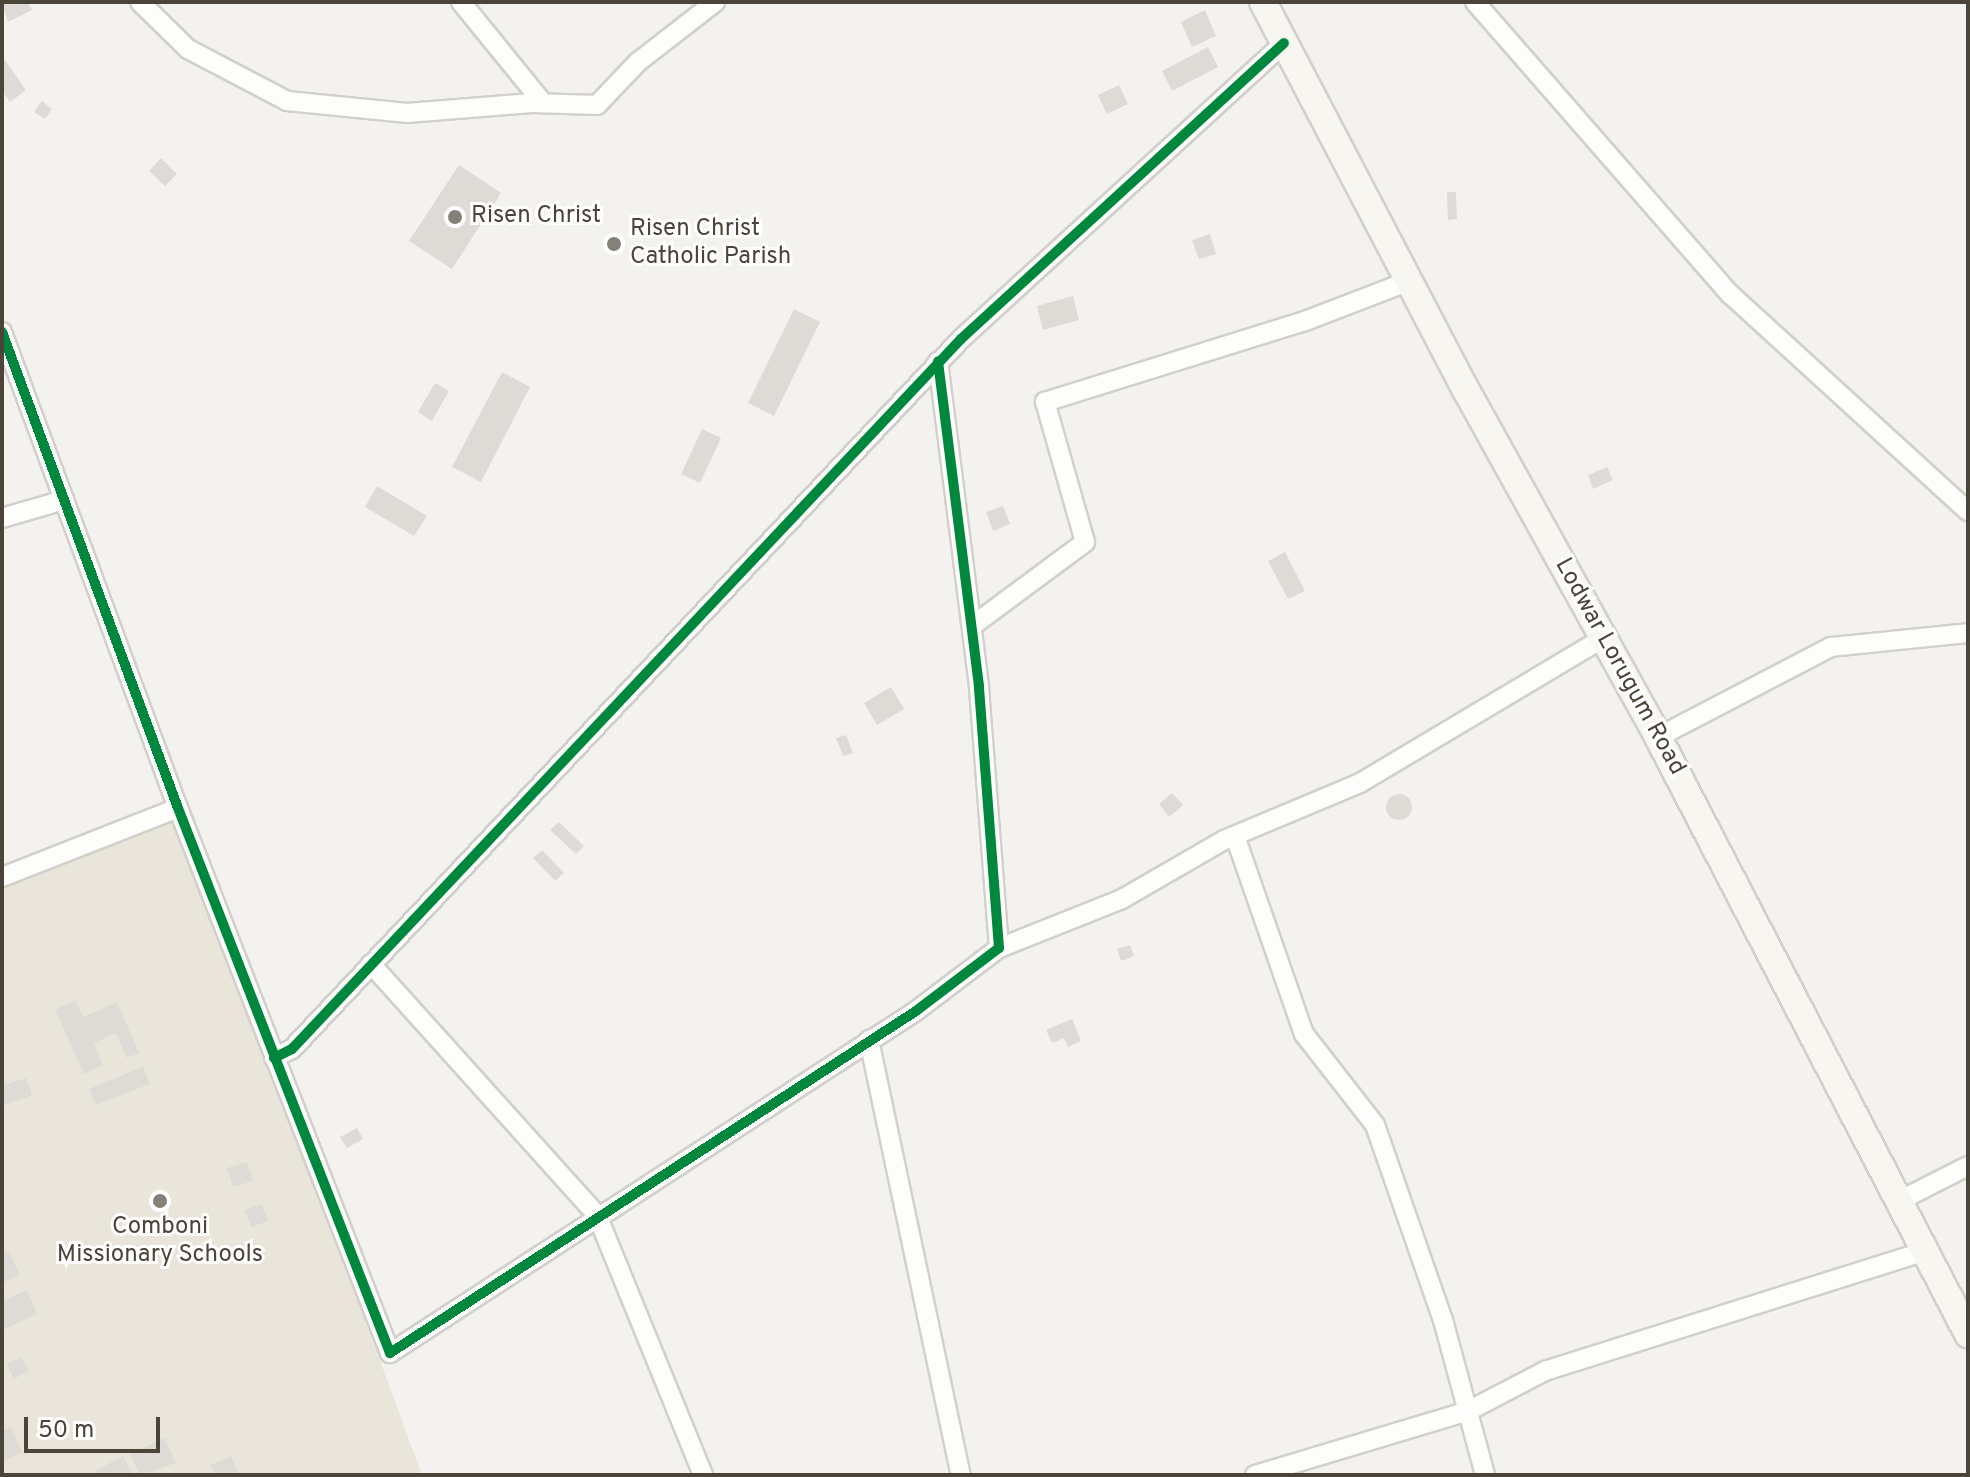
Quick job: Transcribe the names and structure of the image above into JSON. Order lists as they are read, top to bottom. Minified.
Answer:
{"streets":{"main road":["Lodwar Lorugum Road"]},"places":["Risen Christ","Risen Christ Catholic Parish","Comboni Missionary Schools"],"scale_bar":"50 m"}
